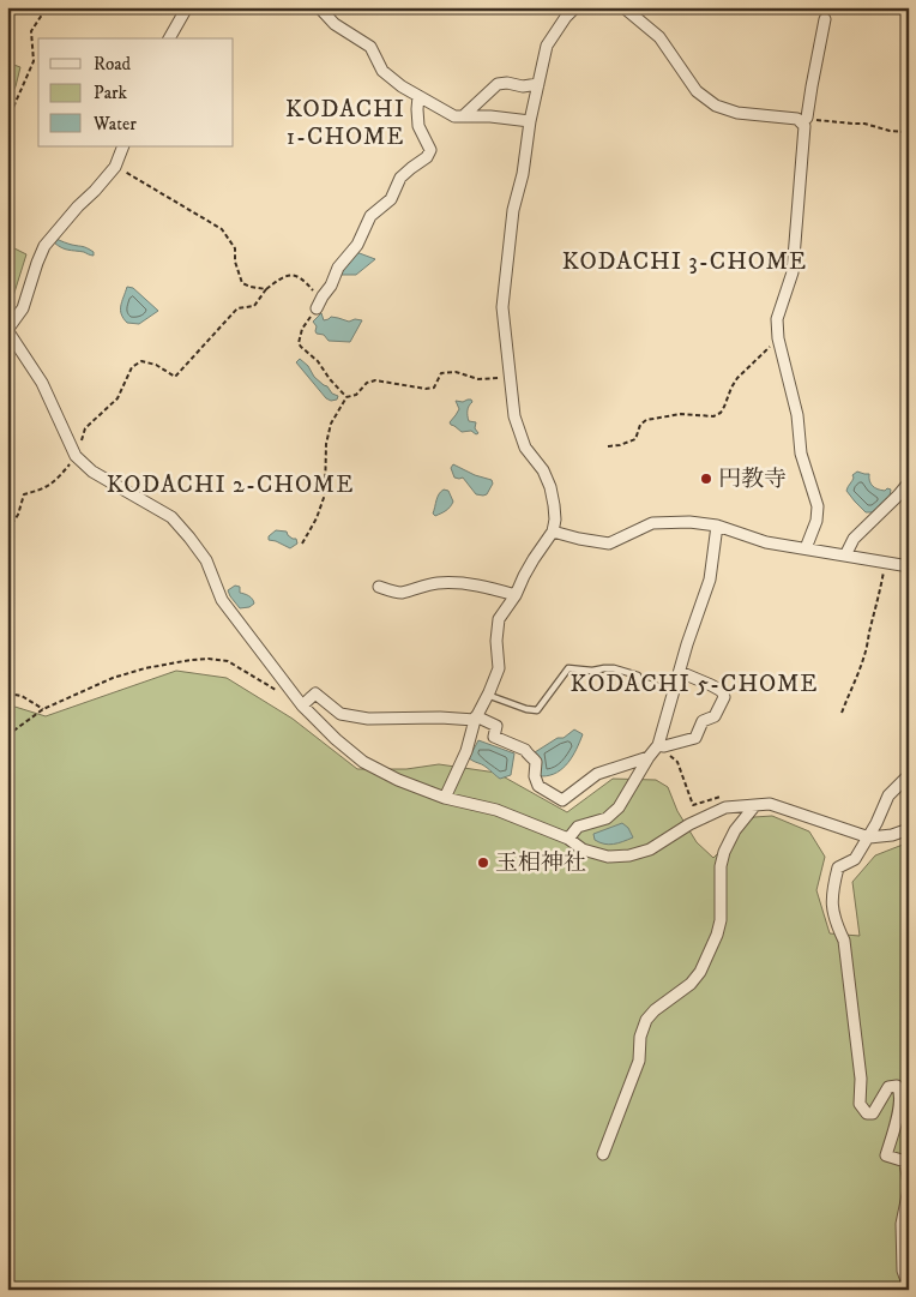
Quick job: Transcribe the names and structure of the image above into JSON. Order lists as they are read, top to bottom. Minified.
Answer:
{"districts":["KODACHI 1-CHOME","KODACHI 3-CHOME","KODACHI 2-CHOME","KODACHI 5-CHOME"],"places":["円教寺","玉相神社"],"legend":["Road","Park","Water"]}
